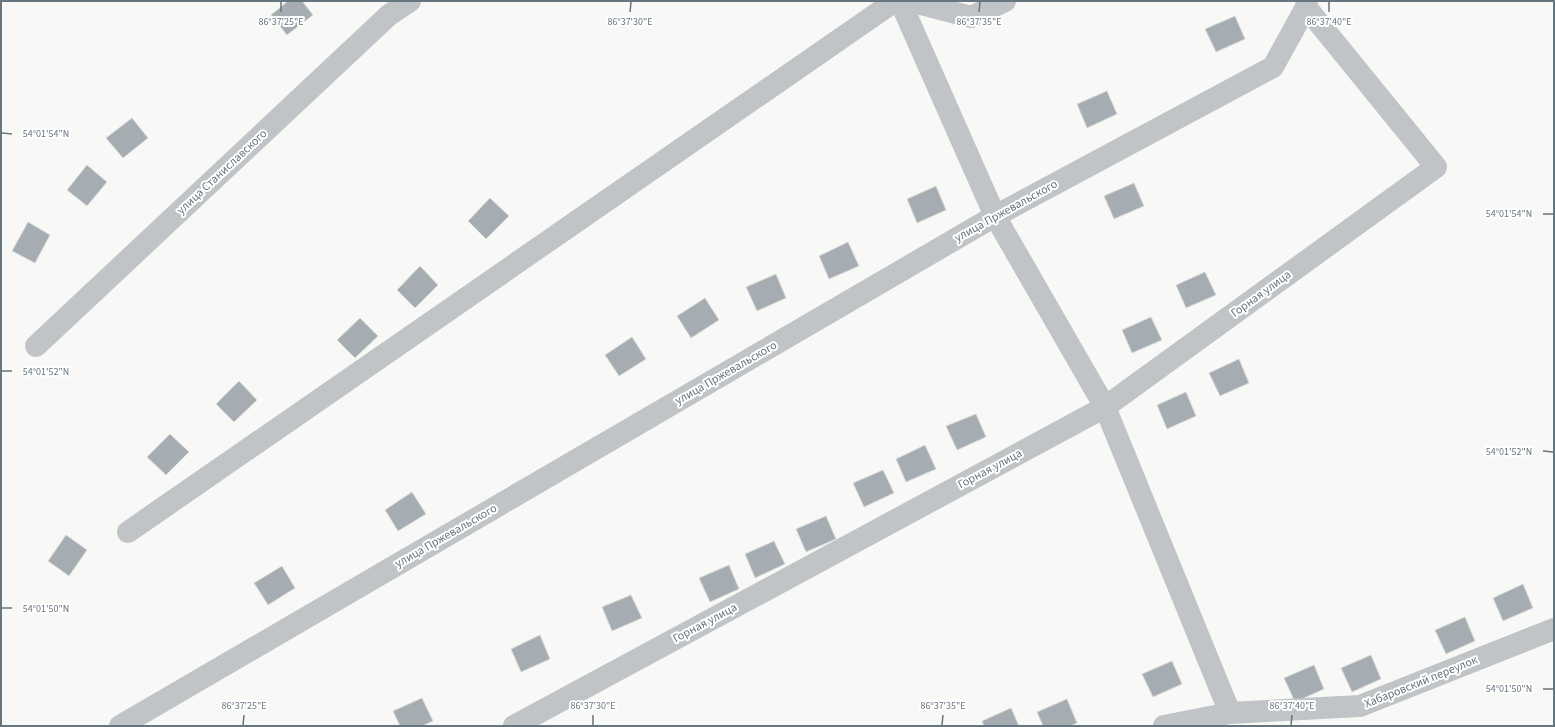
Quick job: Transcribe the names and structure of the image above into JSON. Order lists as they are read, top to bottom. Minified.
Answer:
{"streets":{"street":["улица Станиславского","улица Пржевальского","Горная улица","Хабаровский переулок"]},"crossings":[["улица Пржевальского","Горная улица"]],"coordinates":["86°37'25\"E","86°37'30\"E","86°37'35\"E","86°37'40\"E","54°01'54\"N","54°01'52\"N","54°01'50\"N"]}
